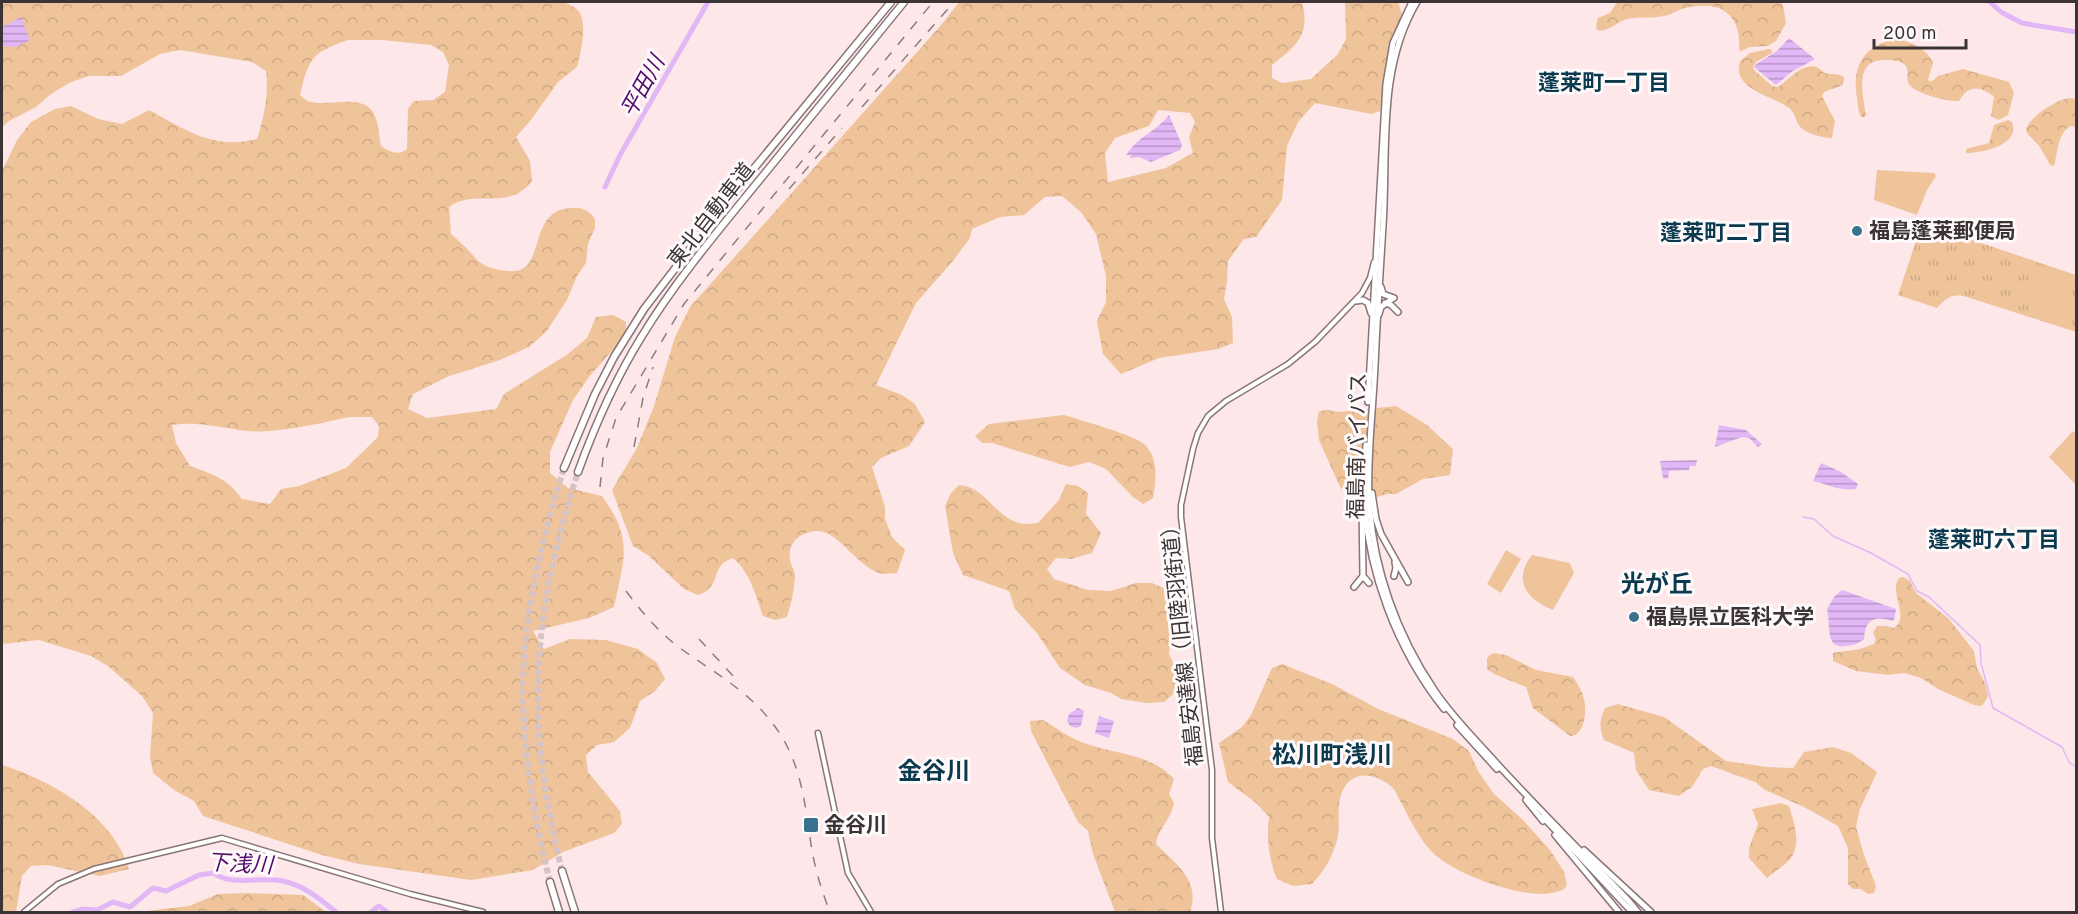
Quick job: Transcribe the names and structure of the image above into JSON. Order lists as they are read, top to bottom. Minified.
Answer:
{"streets":{"highway":["東北自動車道","福島南バイパス"],"main road":["福島安達線（旧陸羽街道）"]},"crossings":[["福島南バイパス","福島安達線（旧陸羽街道）"]],"districts":["蓬莱町一丁目","蓬莱町二丁目","蓬莱町六丁目","光が丘","松川町浅川","金谷川"],"water":["平田川","下浅川"],"places":{"other":["福島蓬莱郵便局","福島県立医科大学"],"transit":["金谷川"]},"scale_bar":"200 m"}
